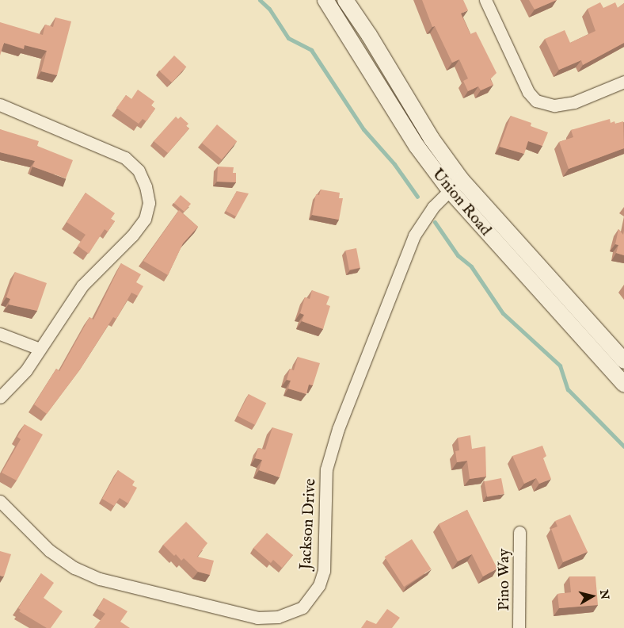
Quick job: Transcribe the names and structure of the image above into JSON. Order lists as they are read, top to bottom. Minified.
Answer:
{"streets":{"main road":["Union Road"],"street":["Jackson Drive","Pino Way"]},"crossings":[["Union Road","Jackson Drive"]],"north":"right"}
